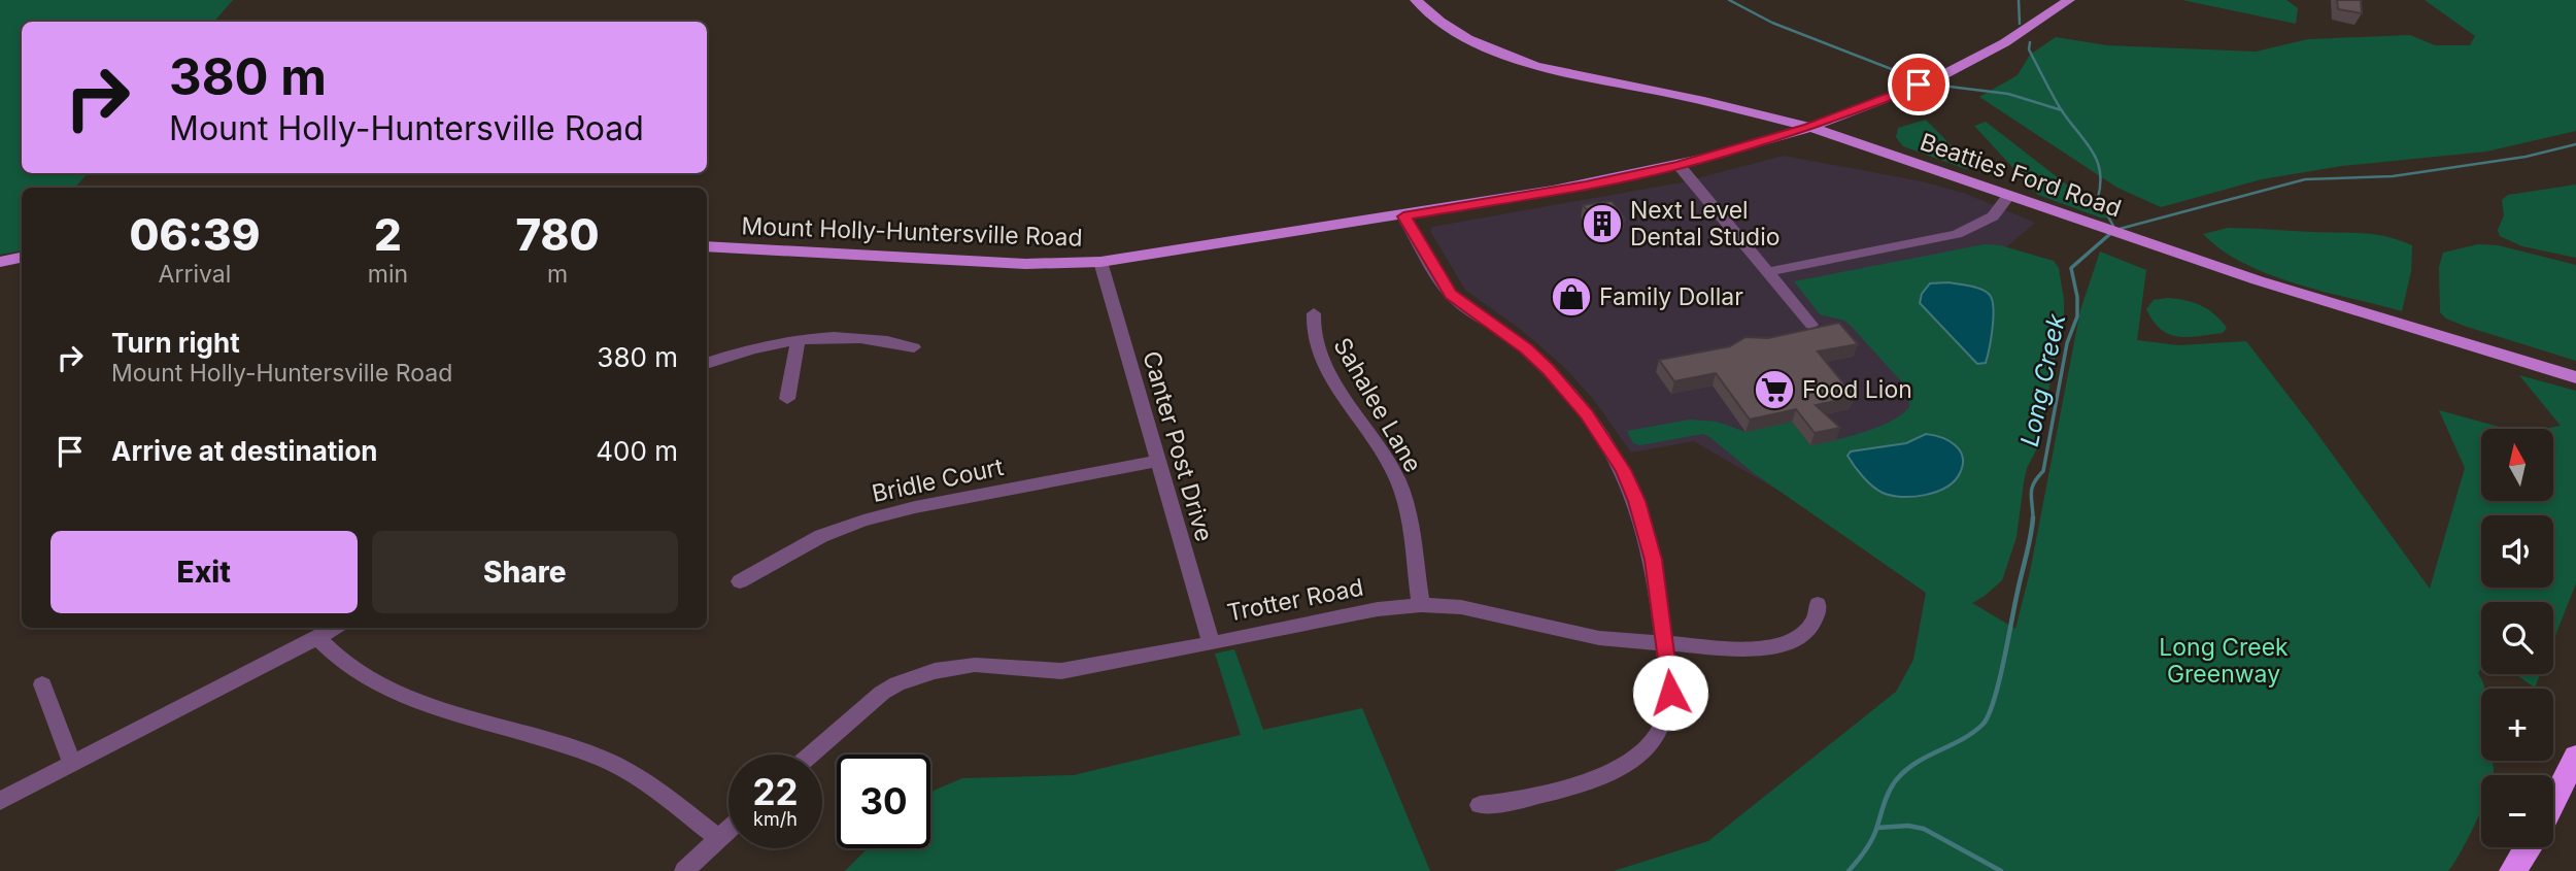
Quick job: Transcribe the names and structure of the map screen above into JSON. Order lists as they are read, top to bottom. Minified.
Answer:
{"streets":{"main road":["Beatties Ford Road","Mount Holly-Huntersville Road"],"street":["Sahalee Lane","Canter Post Drive","Bridle Court","Trotter Road"]},"crossings":[["Beatties Ford Road","Mount Holly-Huntersville Road"],["Mount Holly-Huntersville Road","Canter Post Drive"],["Sahalee Lane","Trotter Road"],["Canter Post Drive","Bridle Court"],["Canter Post Drive","Trotter Road"]],"water":["Long Creek"],"parks":["Long Creek Greenway"],"places":{"building":["Next Level Dental Studio"],"shop":["Family Dollar"],"supermarket":["Food Lion"]},"north":"top","page":{"turn":["380 m","Mount Holly-Huntersville Road"],"eta":["06:39","Arrival","2","min","780","m"],"list":[{"name":"Turn right","note":"Mount Holly-Huntersville Road","value":"380 m"},{"name":"Arrive at destination","value":"400 m"}],"map_buttons":["+","−"],"buttons":["Exit","Share"],"speed":"22 km/h","limit":"30"}}
